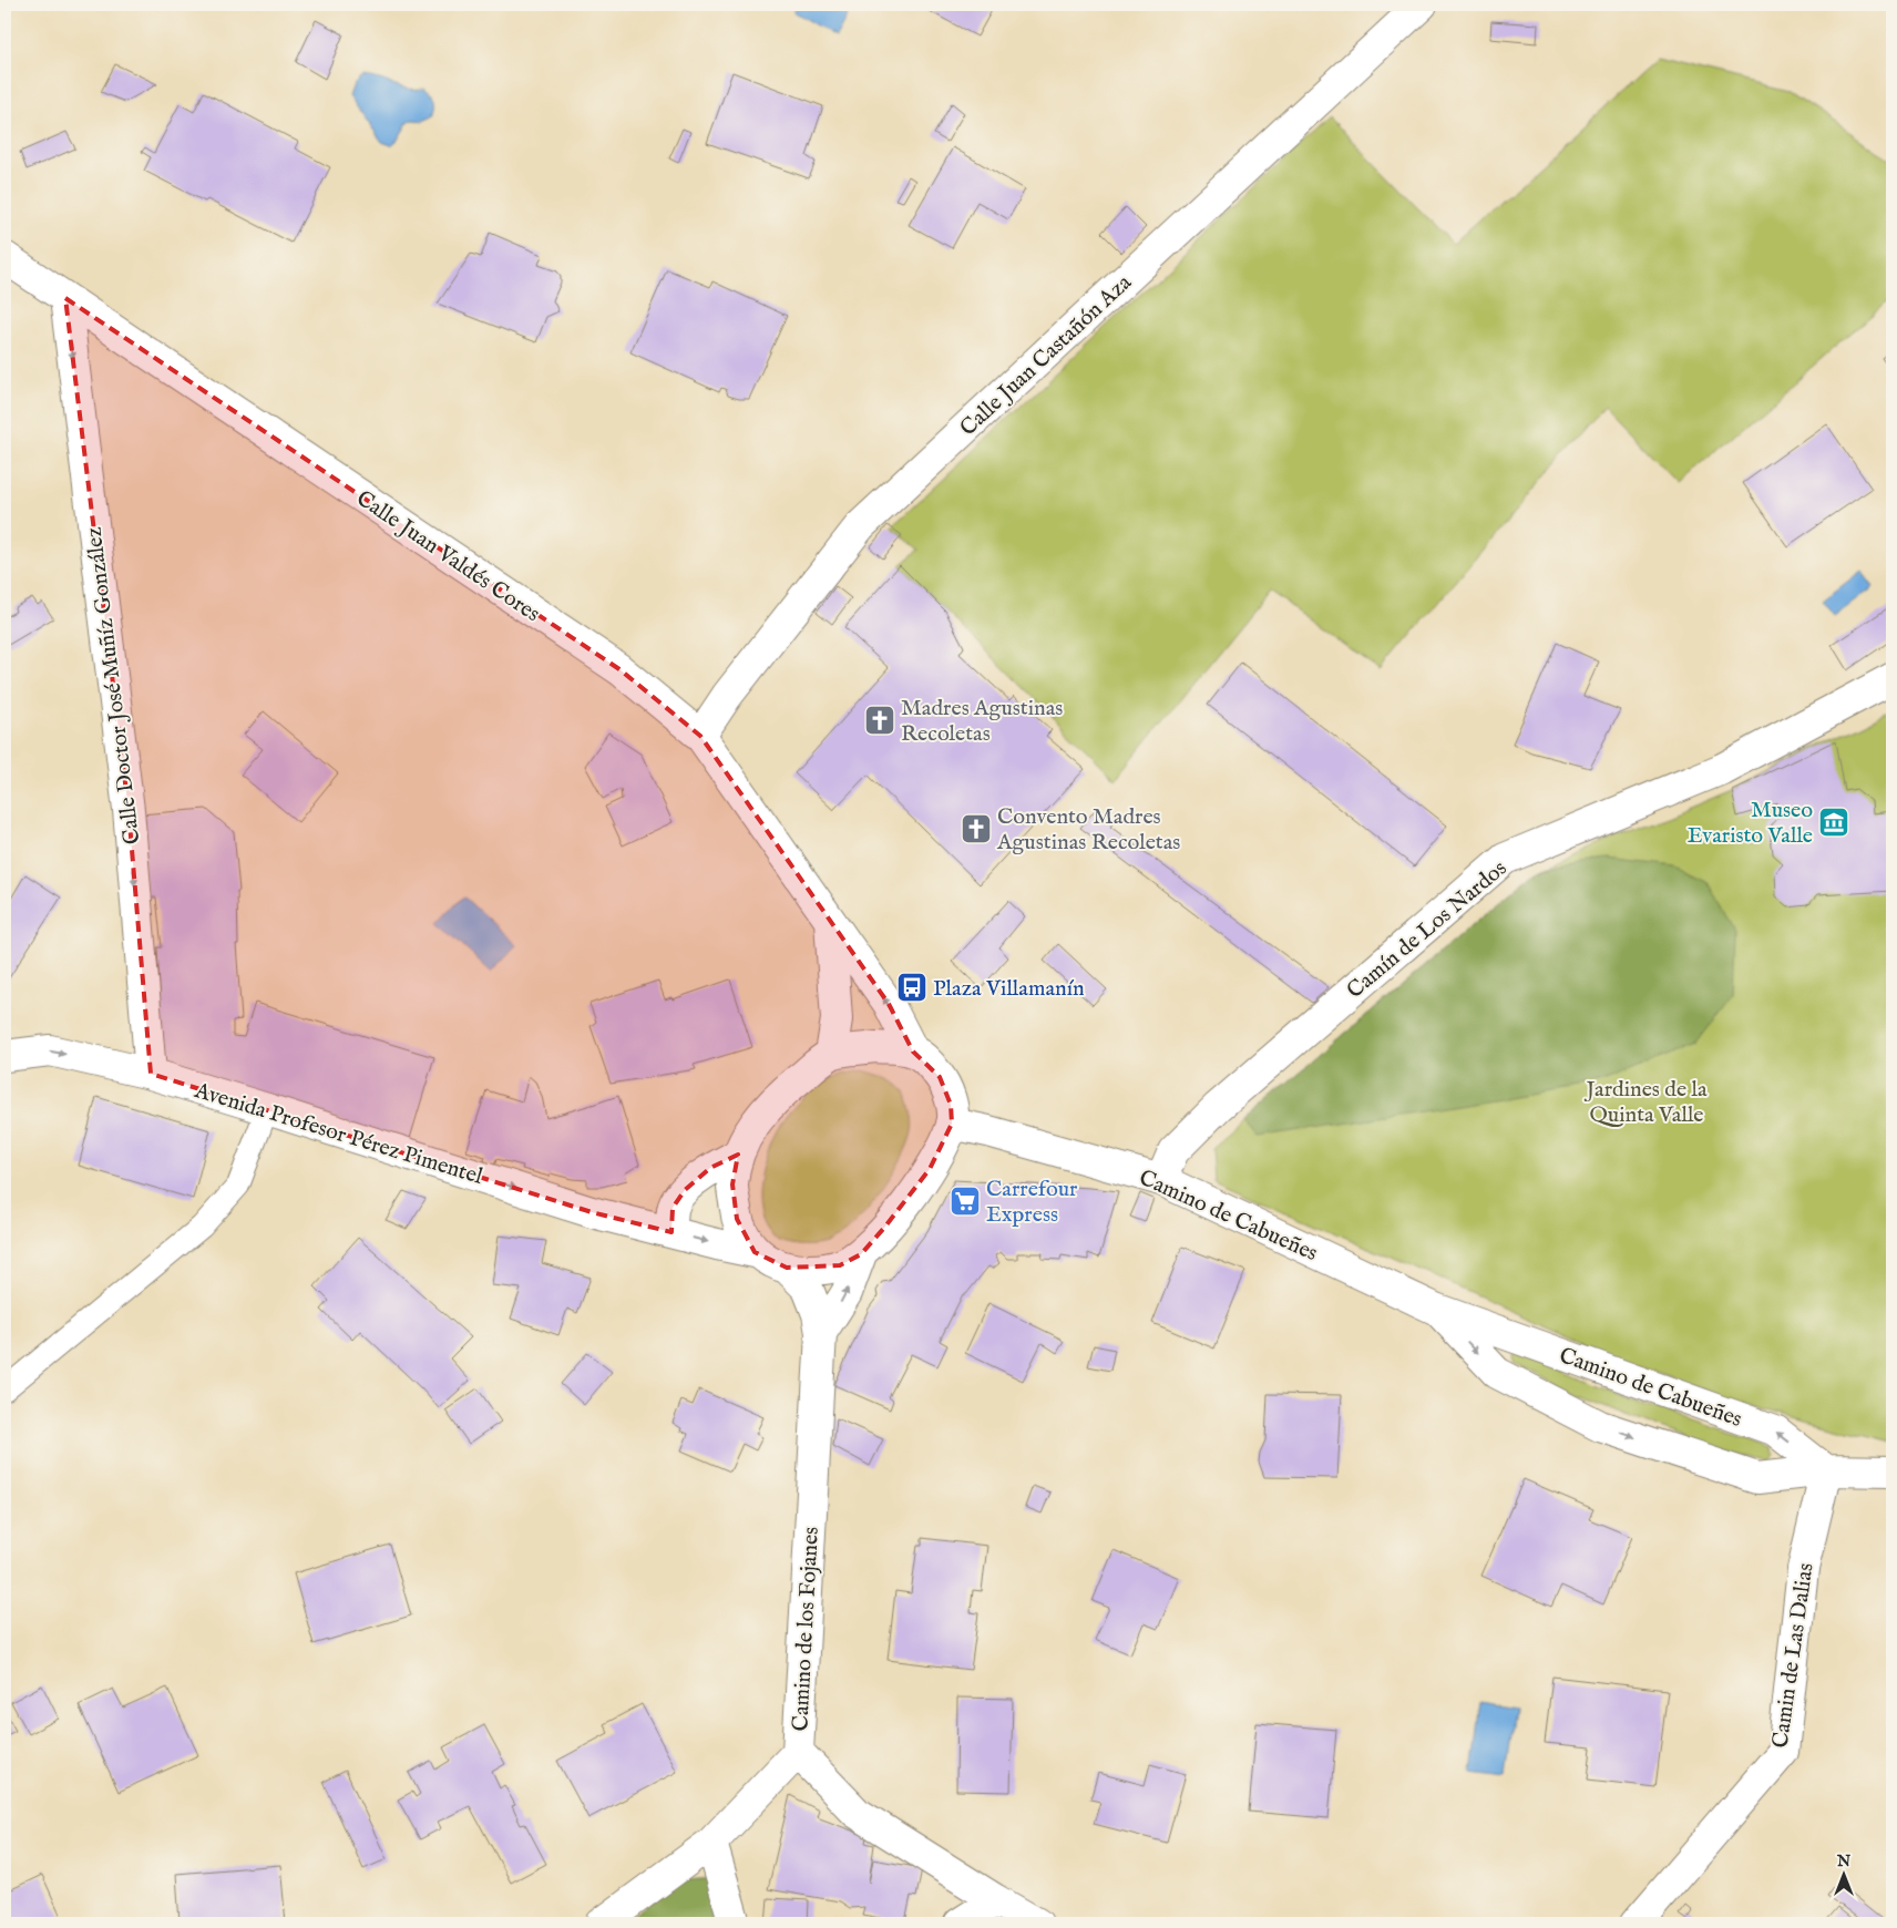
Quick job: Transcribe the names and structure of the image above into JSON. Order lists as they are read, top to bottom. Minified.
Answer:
{"streets":{"street":["Calle Juan Castañón Aza","Calle Juan Valdés Cores","Calle Doctor José Muñíz González","Camín de Los Nardos","Avenida Profesor Pérez Pimentel","Camino de Cabueñes","Camino de los Fojanes","Camin de Las Dalias"]},"crossings":[["Calle Juan Castañón Aza","Calle Juan Valdés Cores"],["Calle Juan Valdés Cores","Calle Doctor José Muñíz González"],["Calle Doctor José Muñíz González","Avenida Profesor Pérez Pimentel"],["Camín de Los Nardos","Camino de Cabueñes"],["Camino de Cabueñes","Camin de Las Dalias"]],"one_way":["Calle Doctor José Muñíz González","Avenida Profesor Pérez Pimentel"],"parks":["Jardines de la Quinta Valle"],"places":{"church":["Madres Agustinas Recoletas","Convento Madres Agustinas Recoletas"],"museum":["Museo Evaristo Valle"],"bus stop":["Plaza Villamanín"],"supermarket":["Carrefour Express"]},"north":"top"}
